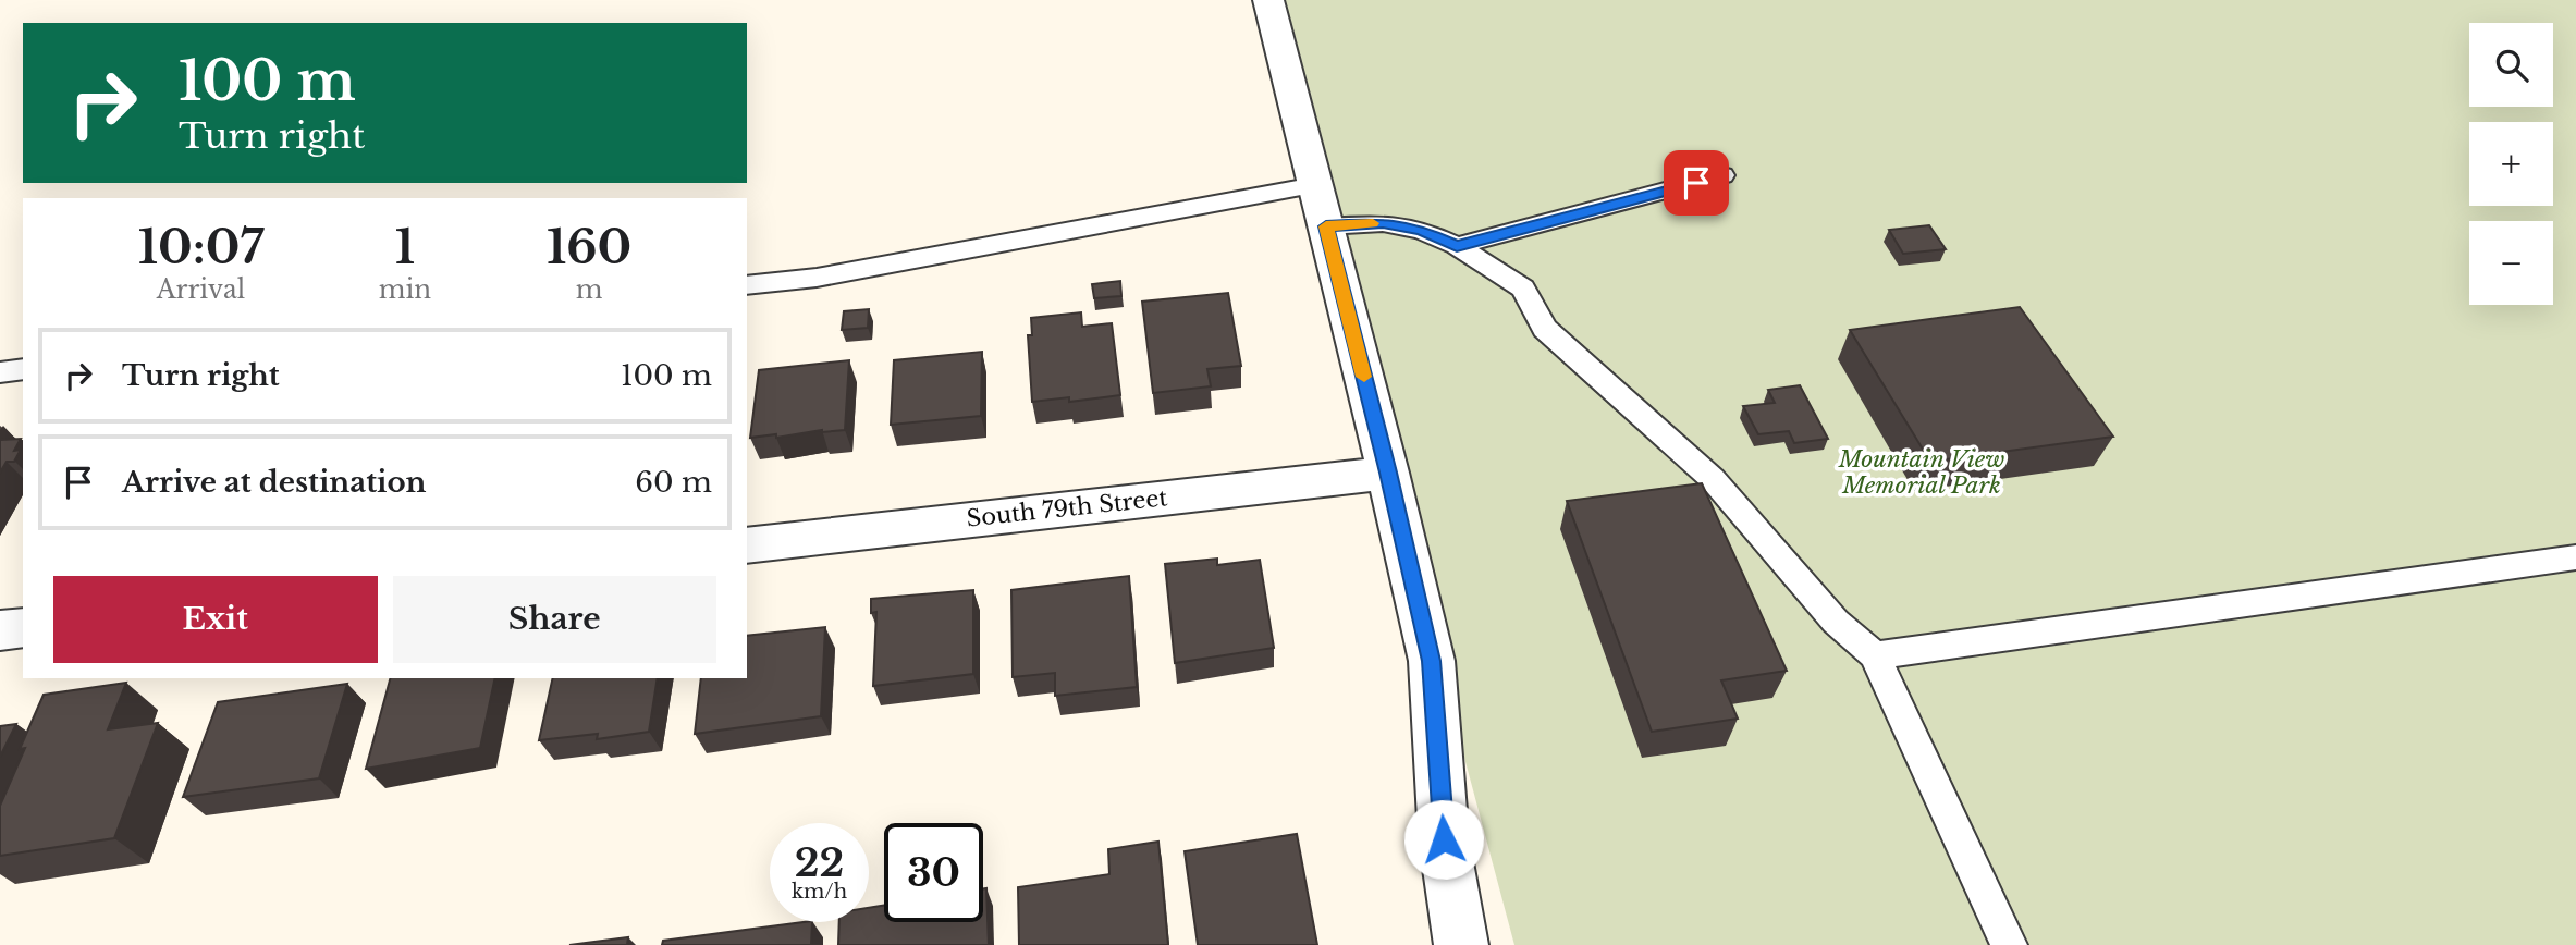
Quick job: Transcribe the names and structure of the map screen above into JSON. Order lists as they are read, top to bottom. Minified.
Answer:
{"streets":{"street":["South 79th Street"]},"parks":["Mountain View Memorial Park"],"page":{"map_buttons":["+","−"],"turn":["100 m","Turn right"],"eta":["10:07","Arrival","1","min","160","m"],"list":[{"name":"Turn right","value":"100 m"},{"name":"Arrive at destination","value":"60 m"}],"buttons":["Exit","Share"],"speed":"22 km/h","limit":"30"}}
